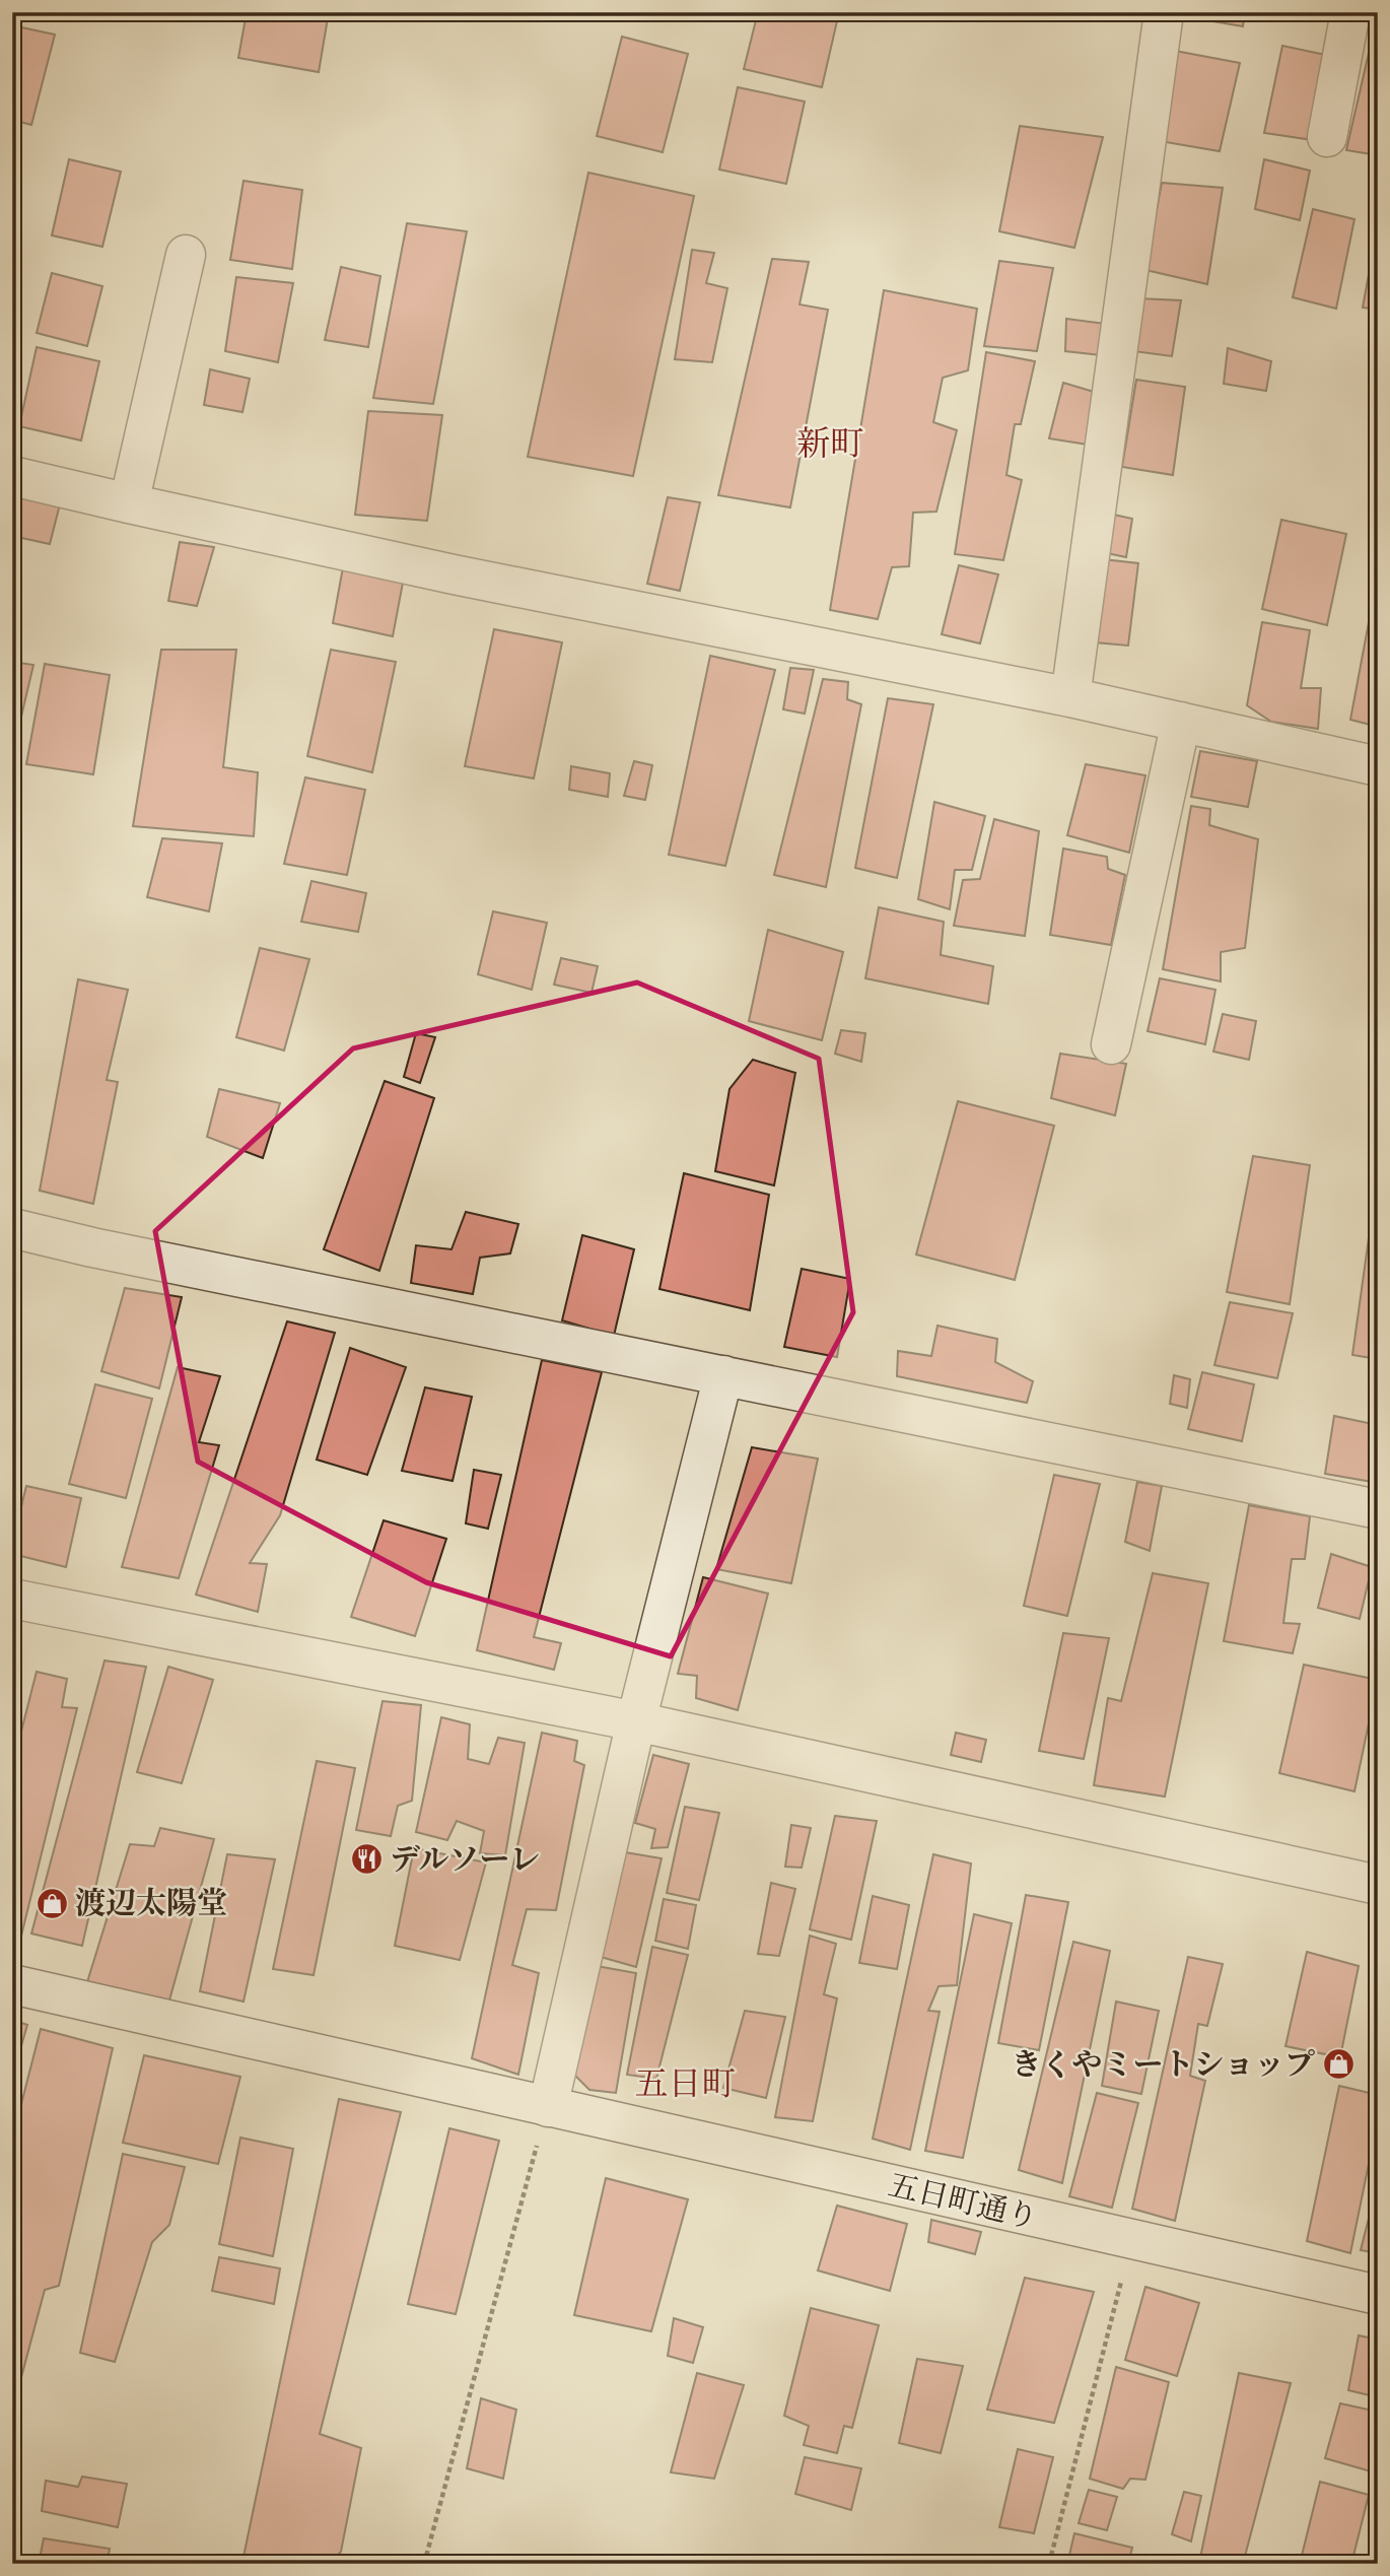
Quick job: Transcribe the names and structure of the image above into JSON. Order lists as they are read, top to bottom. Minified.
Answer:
{"streets":{"street":["五日町通り"]},"districts":["新町","五日町"],"places":{"restaurant":["デルソーレ"],"shop":["渡辺太陽堂","きくやミートショップ"]}}
